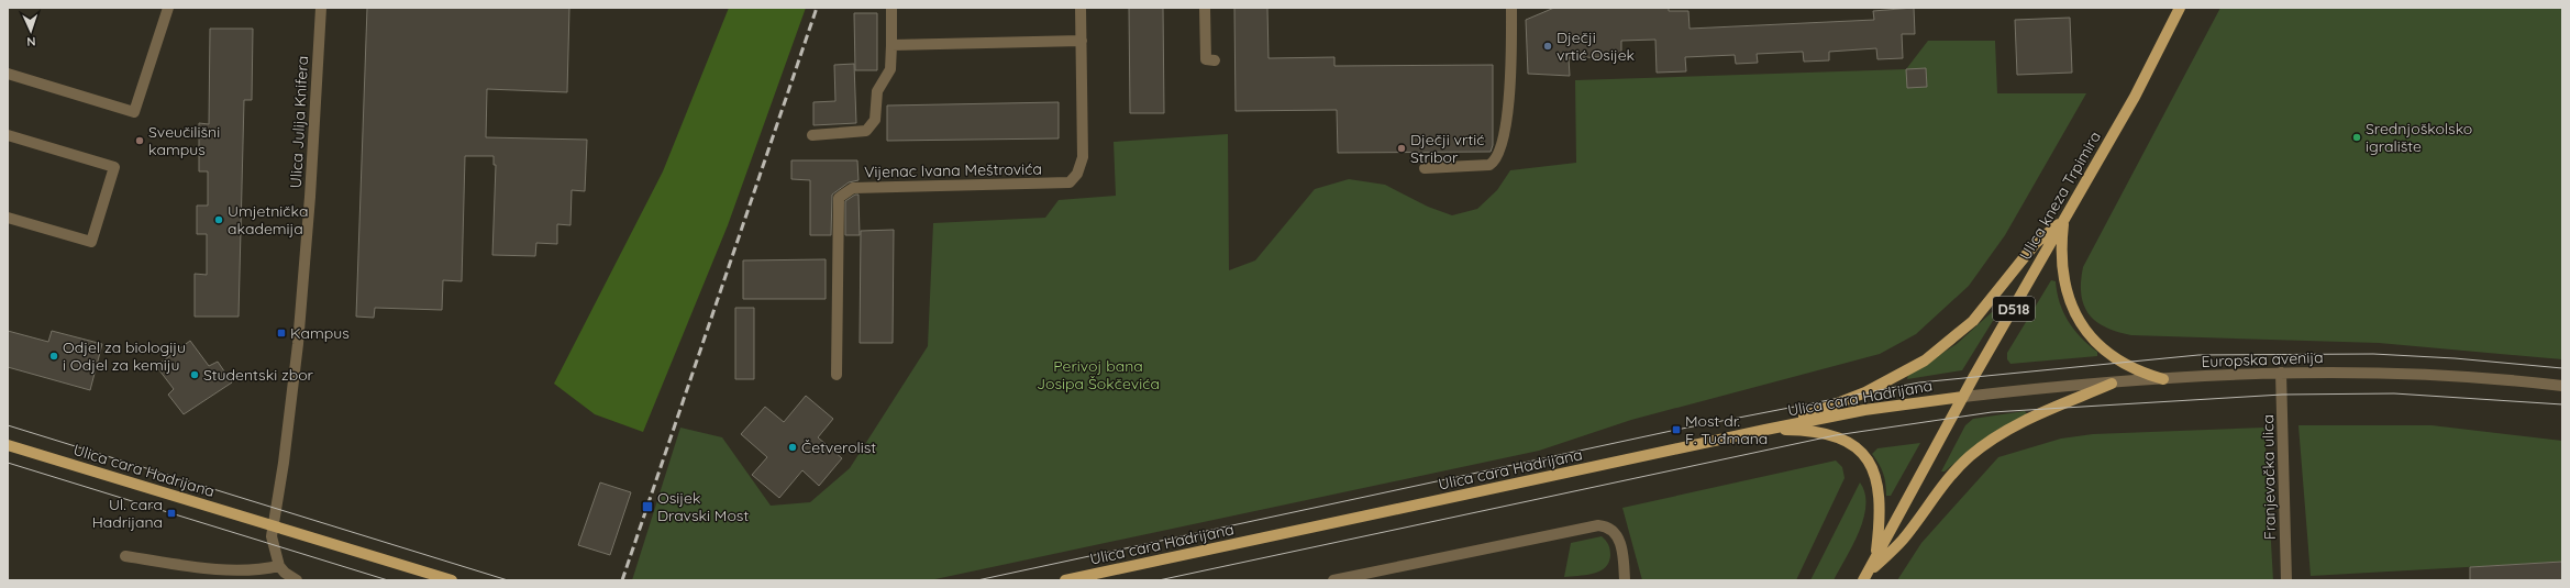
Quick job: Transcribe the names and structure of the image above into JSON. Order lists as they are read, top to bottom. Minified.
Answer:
{"streets":{"main road":["Ulica kneza Trpimira","D518","Ulica cara Hadrijana"],"street":["Ulica Julija Knifera","Vijenac Ivana Meštrovića","Europska avenija","Franjevačka ulica"]},"crossings":[["Ulica Julija Knifera","Ulica cara Hadrijana"],["Ulica kneza Trpimira","D518"],["Ulica kneza Trpimira","Europska avenija"],["Ulica kneza Trpimira","Ulica cara Hadrijana"],["D518","Europska avenija"],["D518","Ulica cara Hadrijana"],["Europska avenija","Ulica cara Hadrijana"],["Europska avenija","Franjevačka ulica"]],"parks":["Perivoj bana Josipa Šokčevića"],"places":{"other":["Dječji vrtić Osijek","Srednjoškolsko igralište","Sveučilišni kampus","Dječji vrtić Stribor","Umjetnička akademija","Odjel za biologiju i Odjel za kemiju","Studentski zbor","Četverolist"],"transit":["Kampus","Most dr. F. Tuđmana","Osijek Dravski Most","Ul. cara Hadrijana"]},"north":"bottom"}
